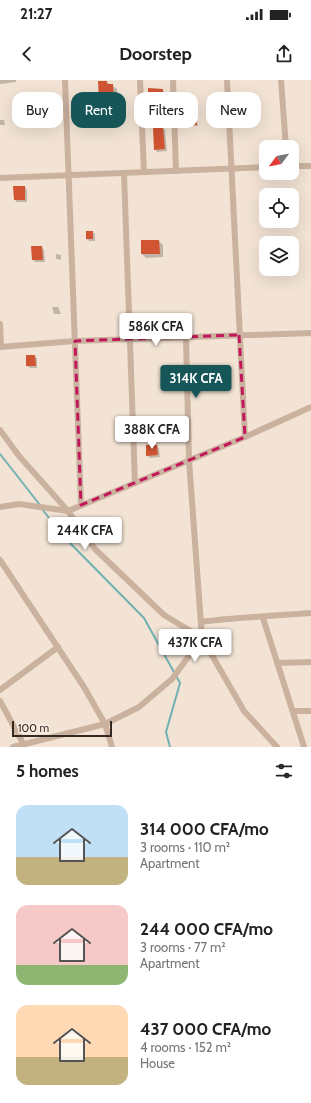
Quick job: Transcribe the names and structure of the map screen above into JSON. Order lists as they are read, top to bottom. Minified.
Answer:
{"scale_bar":"100 m","north":"bottom left","page":{"status":"21:27","header":"Doorstep","chip":["Buy","Rent","Filters","New"],"price":["586K CFA","314K CFA","388K CFA","244K CFA","437K CFA"],"scale":"100 m","heading":"5 homes","list":[{"name":"314 000 CFA/mo","note":"3 rooms · 110 m² · Apartment"},{"name":"244 000 CFA/mo","note":"3 rooms · 77 m² · Apartment"},{"name":"437 000 CFA/mo","note":"4 rooms · 152 m² · House"}]}}
